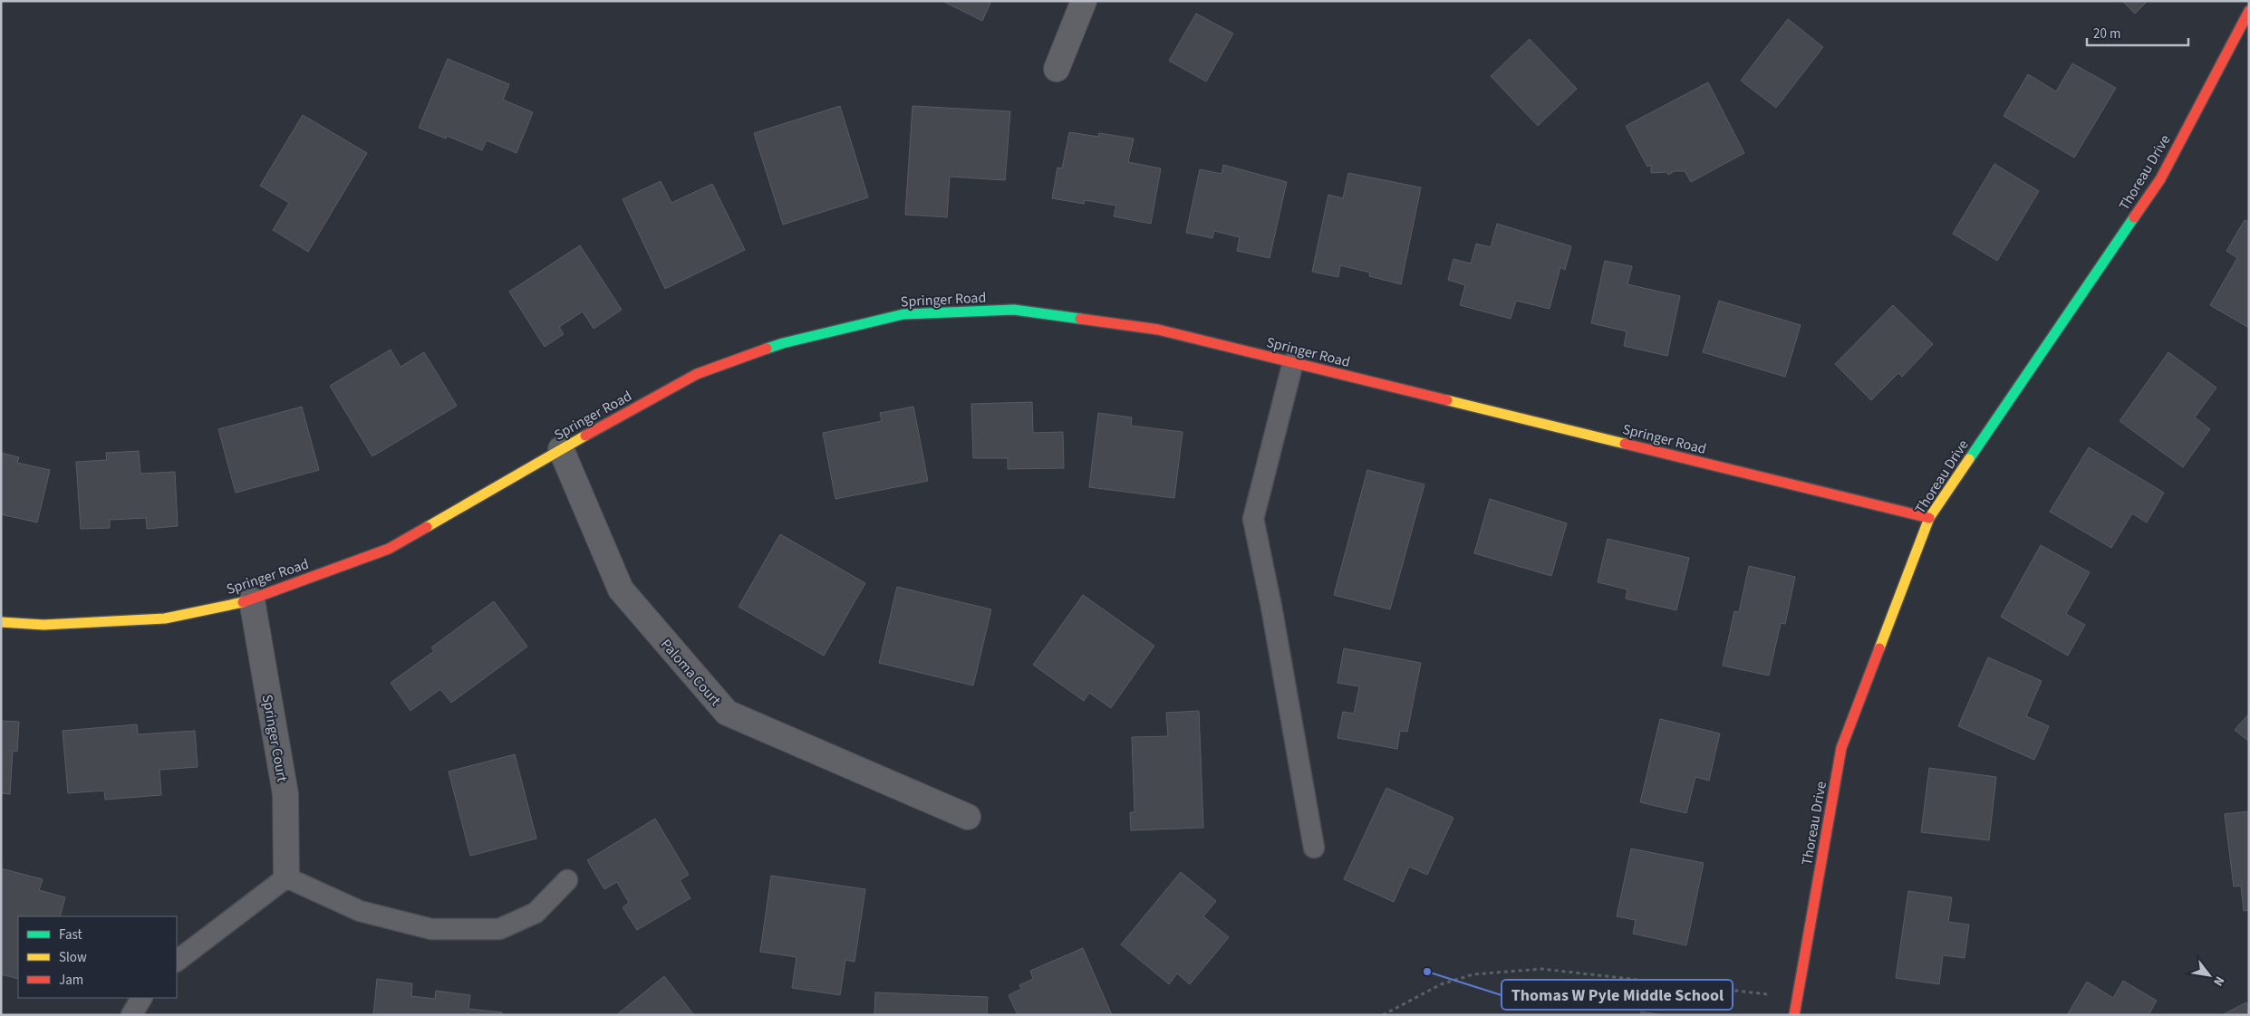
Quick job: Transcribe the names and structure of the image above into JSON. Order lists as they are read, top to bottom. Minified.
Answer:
{"streets":{"street":["Thoreau Drive","Springer Road","Paloma Court","Springer Court"]},"crossings":[["Thoreau Drive","Springer Road"],["Springer Road","Paloma Court"],["Springer Road","Springer Court"]],"places":["Thomas W Pyle Middle School"],"legend":["Fast","Slow","Jam"],"scale_bar":"20 m","north":"bottom right"}
